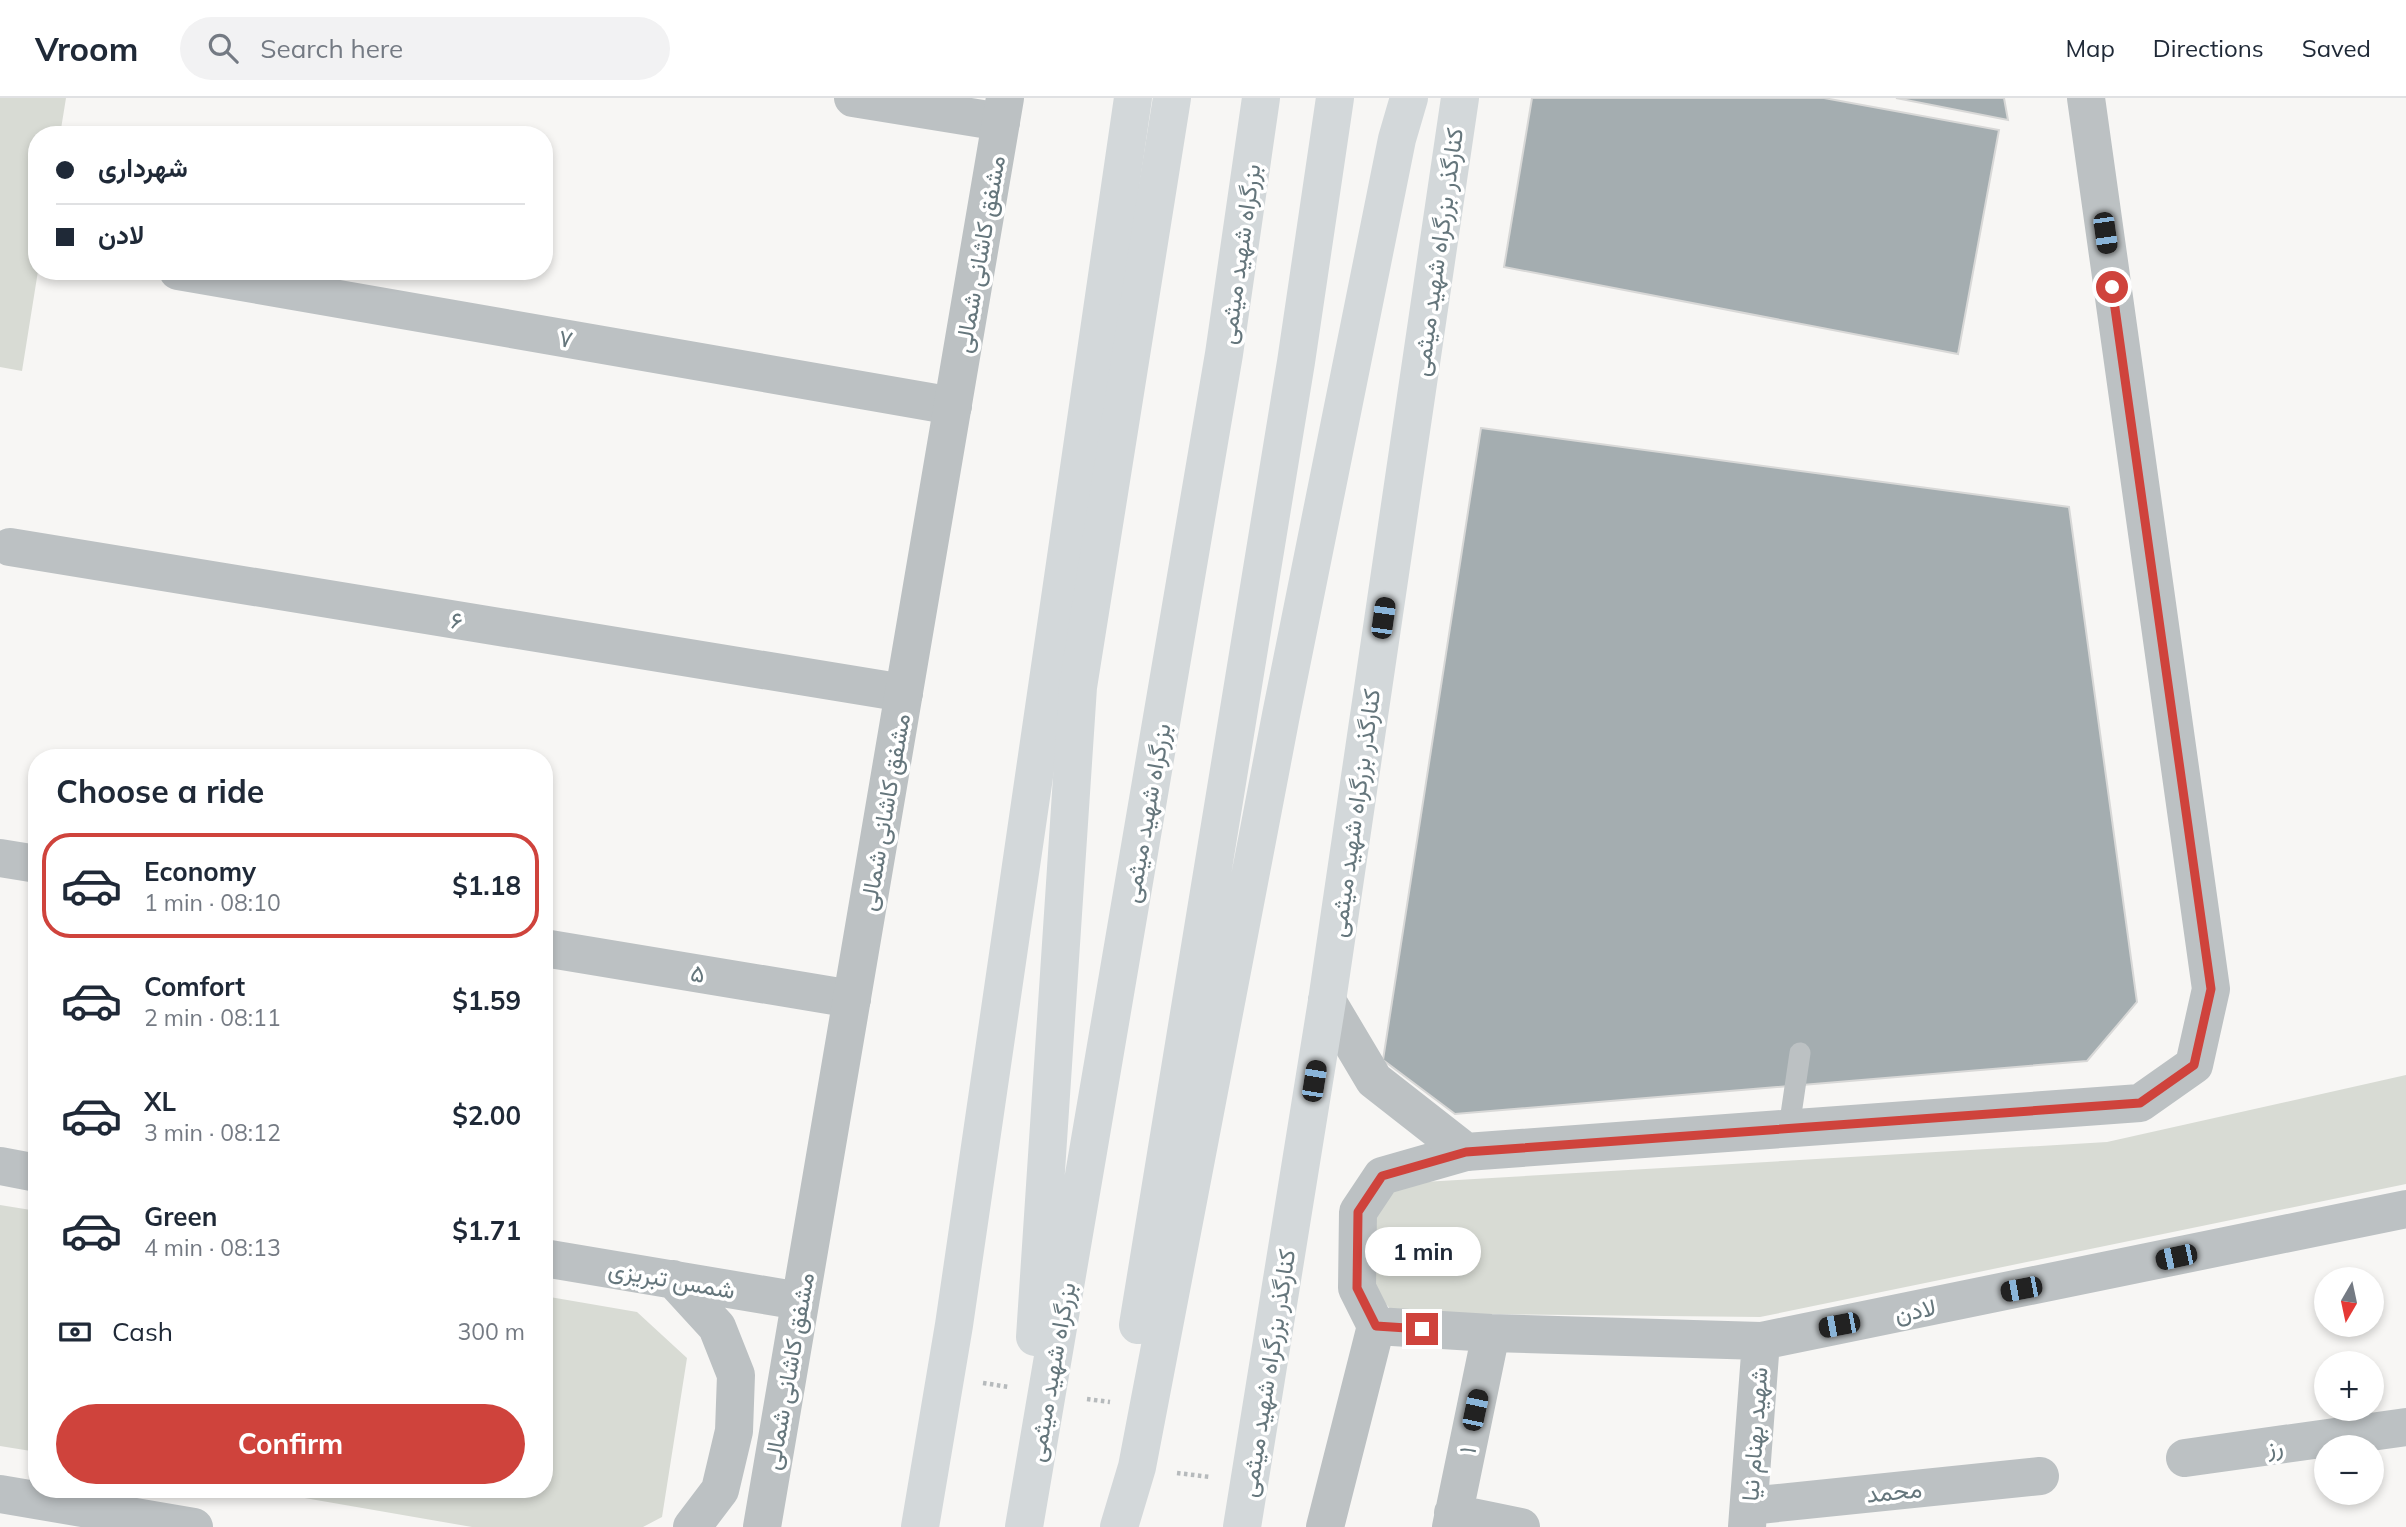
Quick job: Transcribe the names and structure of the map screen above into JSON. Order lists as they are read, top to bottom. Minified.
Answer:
{"streets":{"main road":["کنارگذر بزرگراه شهید میثمی","بزرگراه شهید میثمی"],"street":["مشفق کاشانی شمالی","۷","۶","۵","شمس تبریزی","لادن","شهید بهنام نیا","رز","۱","محمد"]},"crossings":[["مشفق کاشانی شمالی","۷"],["مشفق کاشانی شمالی","۶"],["مشفق کاشانی شمالی","۵"],["مشفق کاشانی شمالی","شمس تبریزی"],["لادن","شهید بهنام نیا"],["لادن","۱"],["شهید بهنام نیا","محمد"]],"north":"bottom","page":{"header":"Vroom","search":"Search here","nav":["Map","Directions","Saved"],"banner":["شهرداری","لادن"],"heading":"Choose a ride","list":[{"name":"Economy","note":"1 min · 08:10","value":"$1.18"},{"name":"Comfort","note":"2 min · 08:11","value":"$1.59"},{"name":"XL","note":"3 min · 08:12","value":"$2.00"},{"name":"Green","note":"4 min · 08:13","value":"$1.71"}],"bubble":"1 min","map_buttons":["+","−"],"pay":["Cash","300 m"],"buttons":"Confirm"}}
